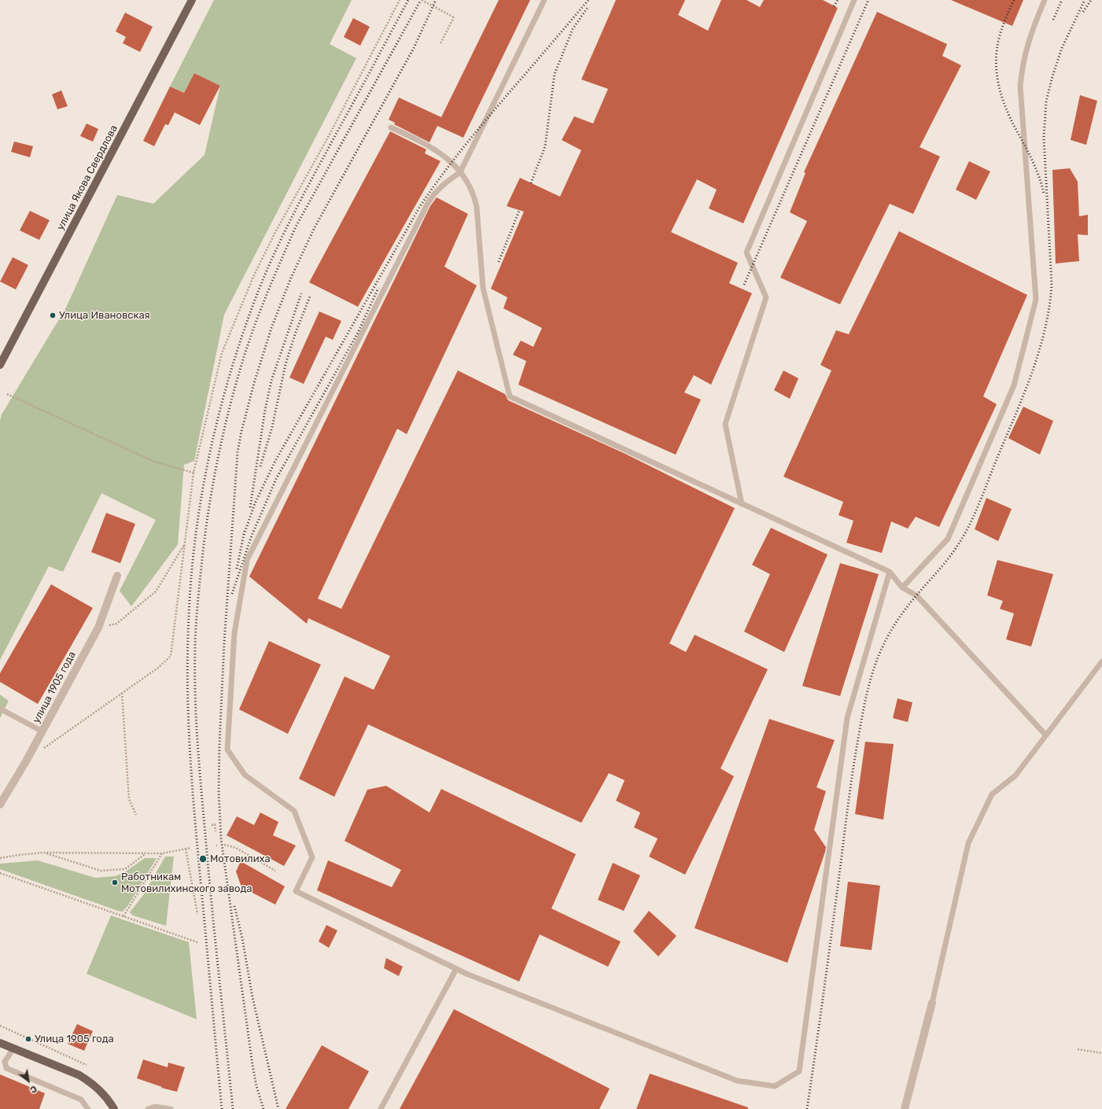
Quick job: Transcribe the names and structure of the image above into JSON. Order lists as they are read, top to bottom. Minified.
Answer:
{"streets":{"main road":["улица Якова Свердлова"],"street":["улица 1905 года"]},"places":["Улица Ивановская","Мотовилиха","Работникам Мотовилихинского завода","Улица 1905 года"],"north":"bottom right"}
